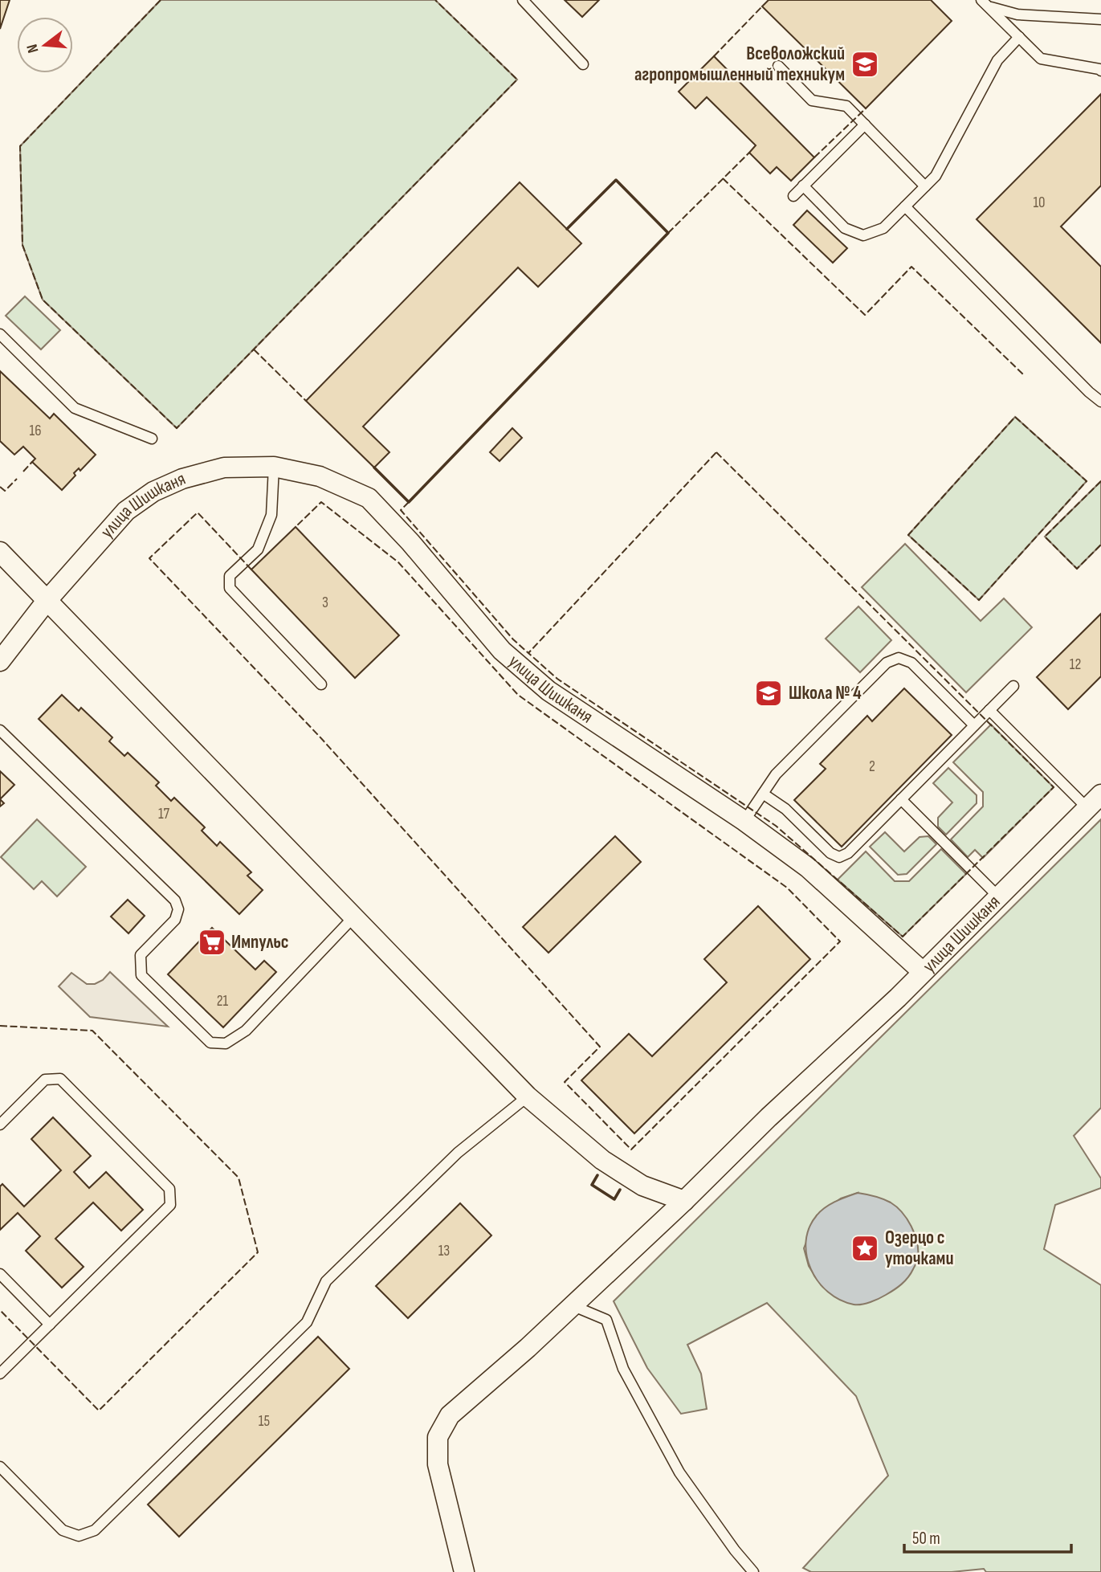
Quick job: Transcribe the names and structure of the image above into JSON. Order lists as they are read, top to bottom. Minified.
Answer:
{"streets":{"street":["улица Шишканя"]},"places":{"school or university":["Всеволожский агропромышленный техникум","Школа № 4"],"supermarket":["Импульс"],"place":["Озерцо с уточками"]},"house_numbers":["10","16","3","12","2","17","21","13","15"],"scale_bar":"50 m","north":"left"}
